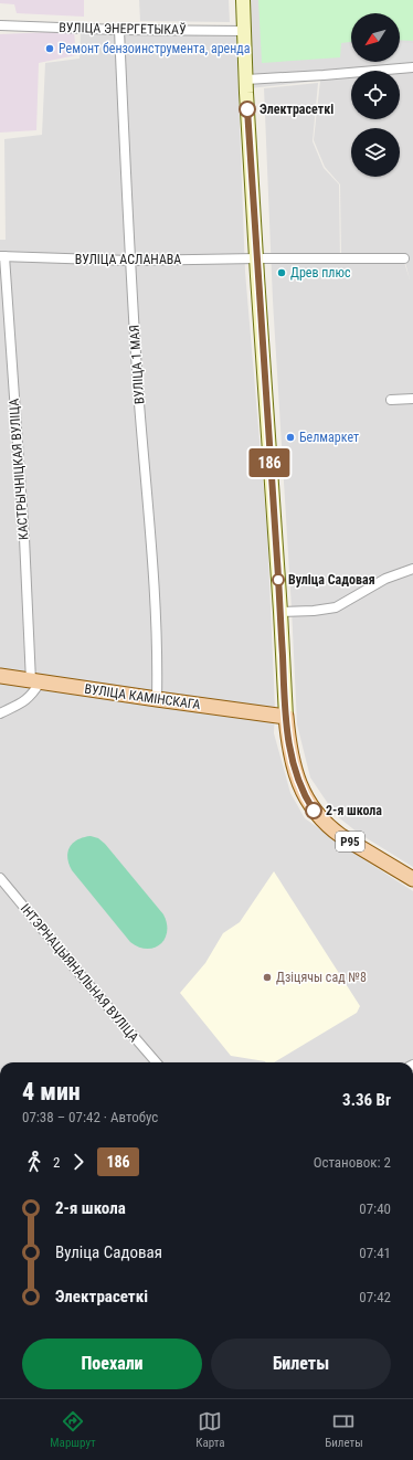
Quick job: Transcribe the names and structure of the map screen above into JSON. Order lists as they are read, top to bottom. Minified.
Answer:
{"streets":{"main road":["ВУЛІЦА КАМІНСКАГА","Р95"],"street":["ВУЛІЦА ЭНЕРГЕТЫКАЎ","ВУЛІЦА АСЛАНАВА","ВУЛІЦА 1 МАЯ","КАСТРЫЧНІЦКАЯ ВУЛІЦА","ІНТЭРНАЦЫЯНАЛЬНАЯ ВУЛІЦА"]},"crossings":[["ВУЛІЦА ЭНЕРГЕТЫКАЎ","ВУЛІЦА 1 МАЯ"],["ВУЛІЦА АСЛАНАВА","ВУЛІЦА 1 МАЯ"],["ВУЛІЦА АСЛАНАВА","КАСТРЫЧНІЦКАЯ ВУЛІЦА"],["ВУЛІЦА 1 МАЯ","ВУЛІЦА КАМІНСКАГА"],["КАСТРЫЧНІЦКАЯ ВУЛІЦА","ВУЛІЦА КАМІНСКАГА"],["ВУЛІЦА КАМІНСКАГА","Р95"]],"places":["Ремонт бензоинструмента, аренда","Электрасеткі","Древ плюс","Белмаркет","Вуліца Садовая","2-я школа","Дзіцячы сад №8"],"lines":["bus line 186"],"north":"bottom left","page":{"on_map":"186","heading":["4 мин","07:38 – 07:42 · Автобус","3.36 Br"],"legs":["2","186","Остановок: 2"],"list":[{"name":"2-я школа","value":"07:40"},{"name":"Вуліца Садовая","value":"07:41"},{"name":"Электрасеткі","value":"07:42"}],"buttons":["Поехали","Билеты"],"tabs":["Маршрут","Карта","Билеты"]}}
